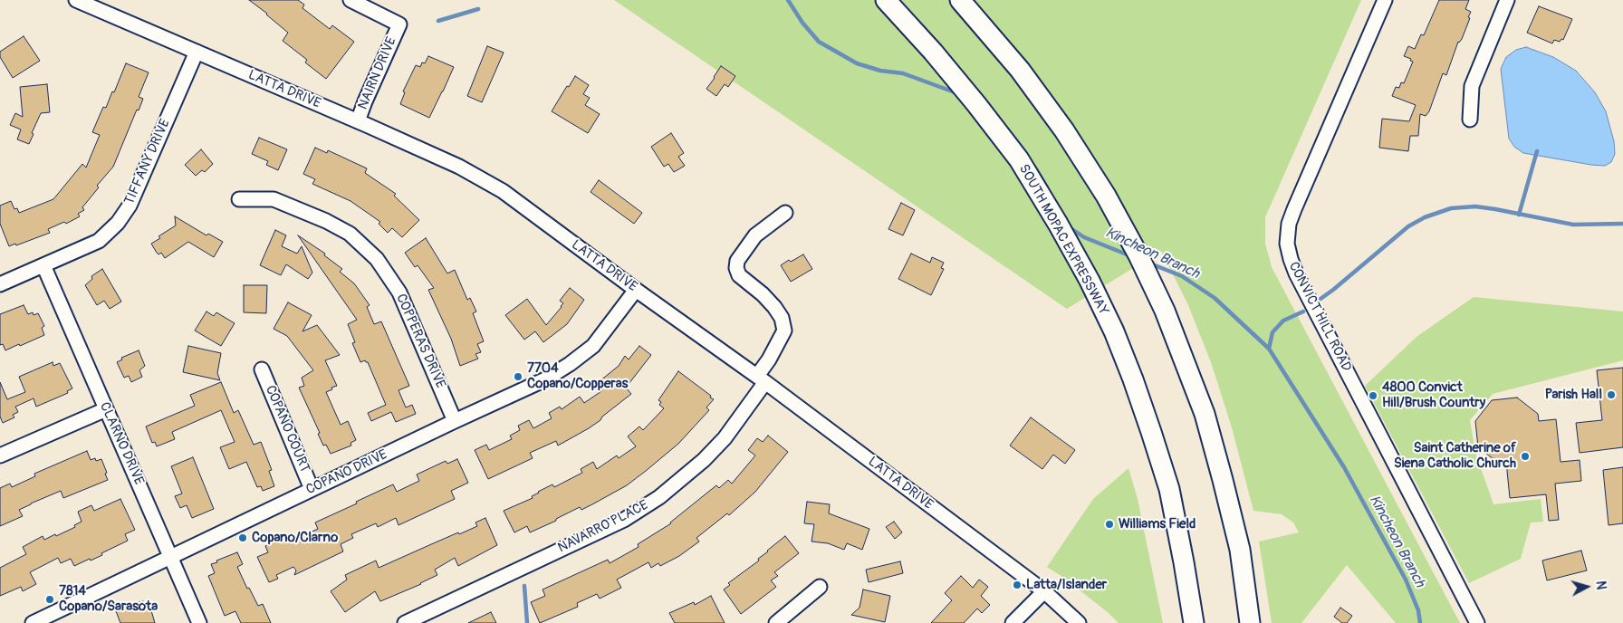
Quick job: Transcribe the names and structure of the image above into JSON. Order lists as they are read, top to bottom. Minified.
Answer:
{"streets":{"highway":["SOUTH MOPAC EXPRESSWAY"],"street":["NAIRN DRIVE","LATTA DRIVE","TIFFANY DRIVE","CONVICT HILL ROAD","COPPERAS DRIVE","COPANO COURT","CLARNO DRIVE","COPANO DRIVE","NAVARRO PLACE"]},"crossings":[["NAIRN DRIVE","LATTA DRIVE"],["LATTA DRIVE","TIFFANY DRIVE"],["LATTA DRIVE","COPANO DRIVE"],["LATTA DRIVE","NAVARRO PLACE"],["TIFFANY DRIVE","CLARNO DRIVE"],["COPPERAS DRIVE","COPANO DRIVE"],["COPANO COURT","COPANO DRIVE"],["CLARNO DRIVE","COPANO DRIVE"]],"water":["Kincheon Branch"],"places":["7704 Copano/Copperas","Parish Hall","4800 Convict Hill/Brush Country","Saint Catherine of Siena Catholic Church","Williams Field","Copano/Clarno","Latta/Islander","7814 Copano/Sarasota"],"north":"right"}
